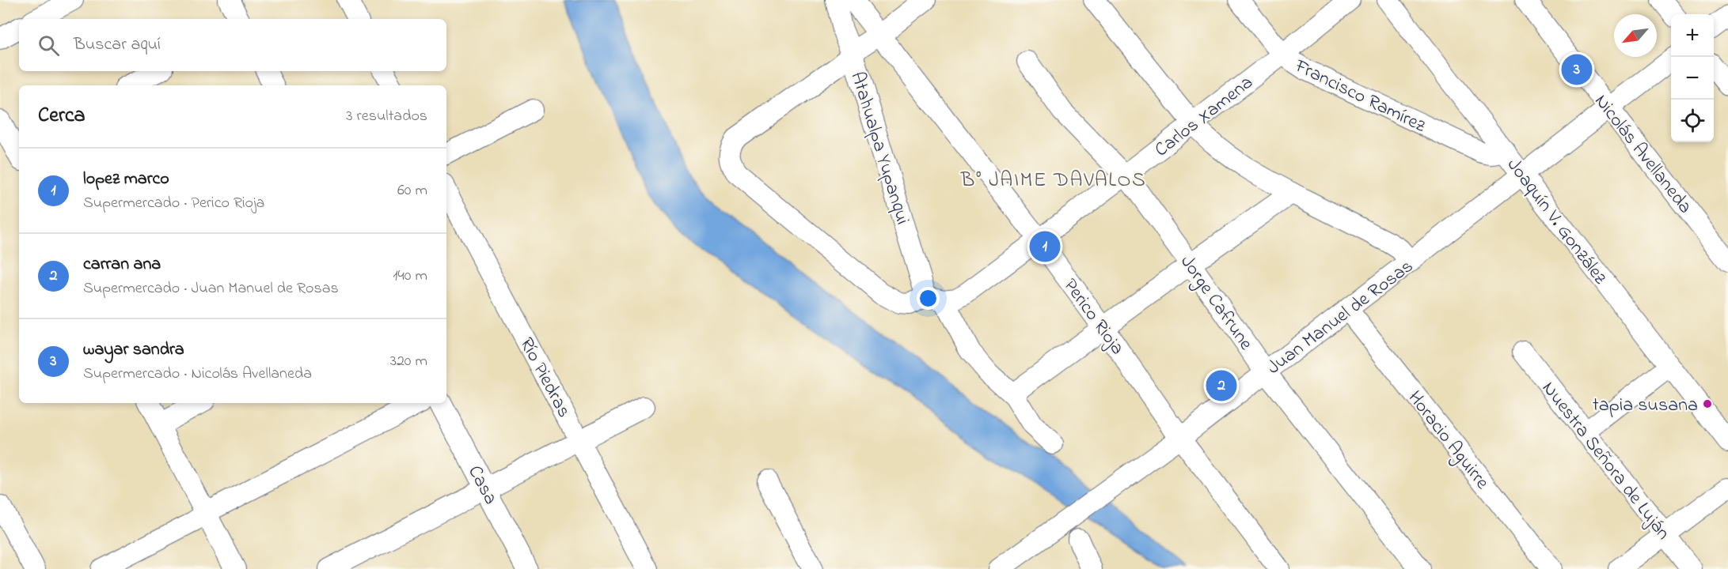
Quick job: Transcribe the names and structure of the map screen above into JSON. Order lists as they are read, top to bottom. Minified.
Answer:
{"streets":{"street":["Francisco Ramírez","Carlos Xamena","Atahualpa Yupanqui","Nicolás Avellaneda","Joaquín V. González","Jorge Cafrune","Perico Rioja","Juan Manuel de Rosas","Río Piedras","Horacio Aguirre","Nuestra Señora de Luján","Casa"]},"crossings":[["Francisco Ramírez","Carlos Xamena"],["Francisco Ramírez","Joaquín V. González"],["Carlos Xamena","Atahualpa Yupanqui"],["Carlos Xamena","Jorge Cafrune"],["Carlos Xamena","Perico Rioja"],["Nicolás Avellaneda","Juan Manuel de Rosas"],["Joaquín V. González","Juan Manuel de Rosas"],["Jorge Cafrune","Juan Manuel de Rosas"],["Perico Rioja","Juan Manuel de Rosas"],["Juan Manuel de Rosas","Horacio Aguirre"]],"districts":["B° JAIME DAVALOS"],"places":["tapia susana"],"north":"bottom left","page":{"map_buttons":["+","−"],"search":"Buscar aquí","pins":["3","1","2"],"heading":["Cerca","3 resultados"],"list":[{"mark":"1","name":"lopez marco","note":"Supermercado · Perico Rioja","value":"60 m"},{"mark":"2","name":"carran ana","note":"Supermercado · Juan Manuel de Rosas","value":"140 m"},{"mark":"3","name":"wayar sandra","note":"Supermercado · Nicolás Avellaneda","value":"320 m"}]}}
